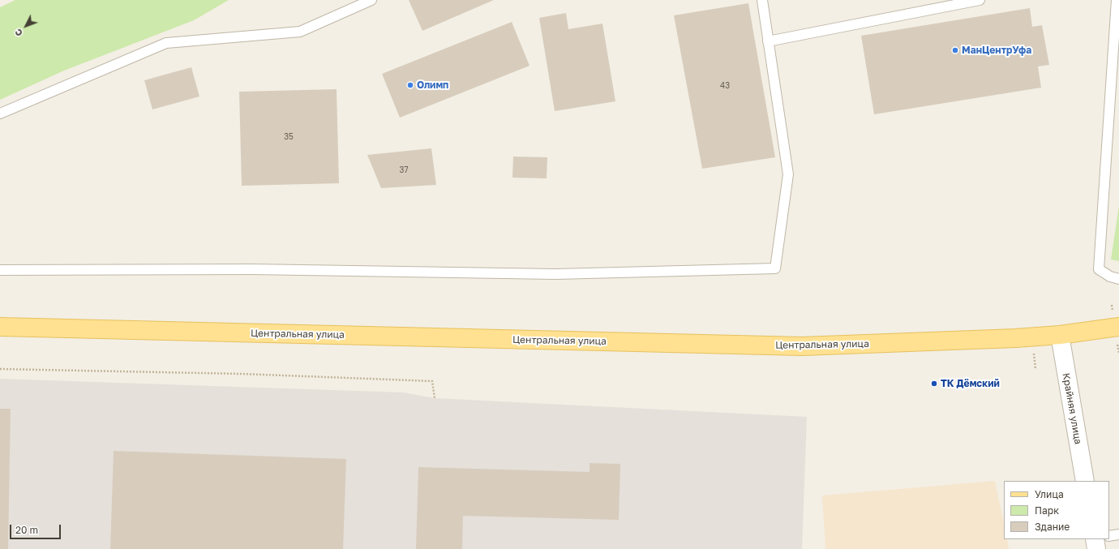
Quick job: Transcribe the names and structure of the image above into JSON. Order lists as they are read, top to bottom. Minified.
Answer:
{"streets":{"main road":["Центральная улица"],"street":["Крайняя улица"]},"crossings":[["Центральная улица","Крайняя улица"]],"places":["МанЦентрУфа","Олимп","ТК Дёмский"],"house_numbers":["43","35","37"],"legend":["Улица","Парк","Здание"],"scale_bar":"20 m","north":"bottom left"}
